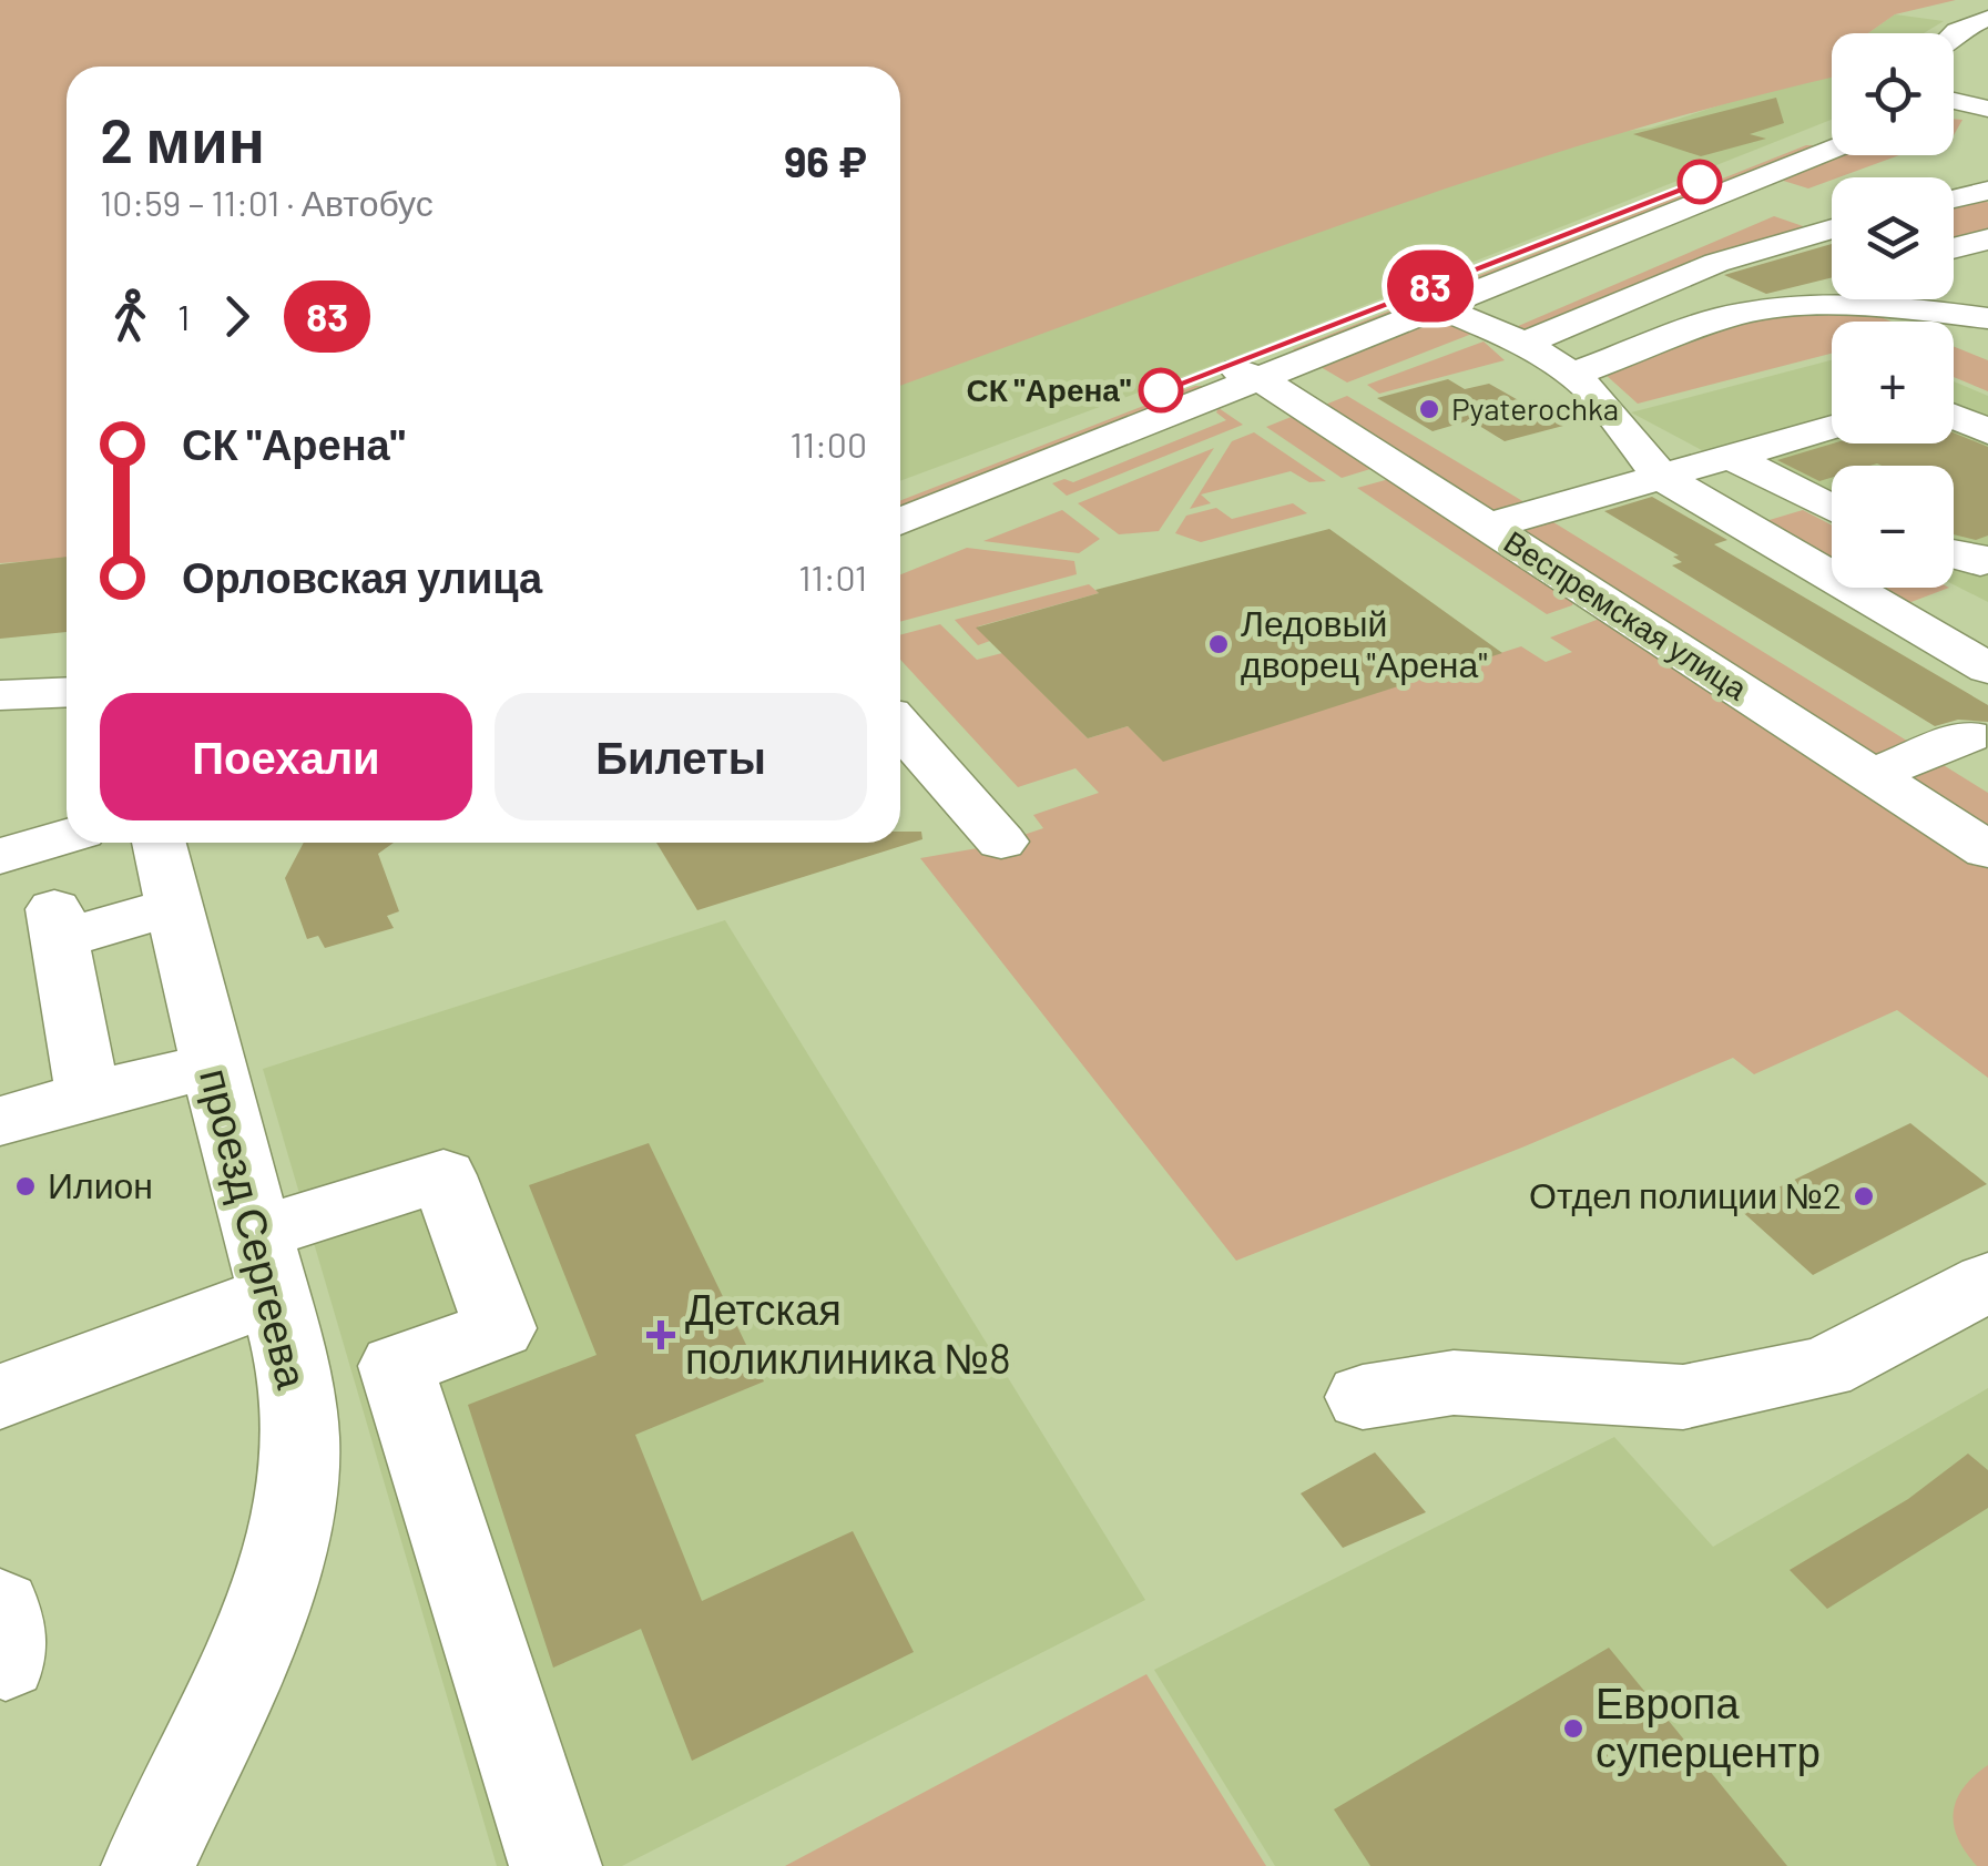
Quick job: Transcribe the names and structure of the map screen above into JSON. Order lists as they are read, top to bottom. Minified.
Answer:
{"streets":{"street":["Веспремская улица","проезд Сергеева"]},"places":{"other":["СК \"Арена\"","Pyaterochka","Ледовый дворец \"Арена\"","Илион","Отдел полиции №2","Европа суперцентр"],"health":["Детская поликлиника №8"]},"lines":["bus line 83"],"page":{"on_map":"83","map_buttons":["+","−"],"heading":["2 мин","10:59 – 11:01 · Автобус","96 ₽"],"legs":["1","83"],"list":[{"name":"СК \"Арена\"","value":"11:00"},{"name":"Орловская улица","value":"11:01"}],"buttons":["Поехали","Билеты"]}}
